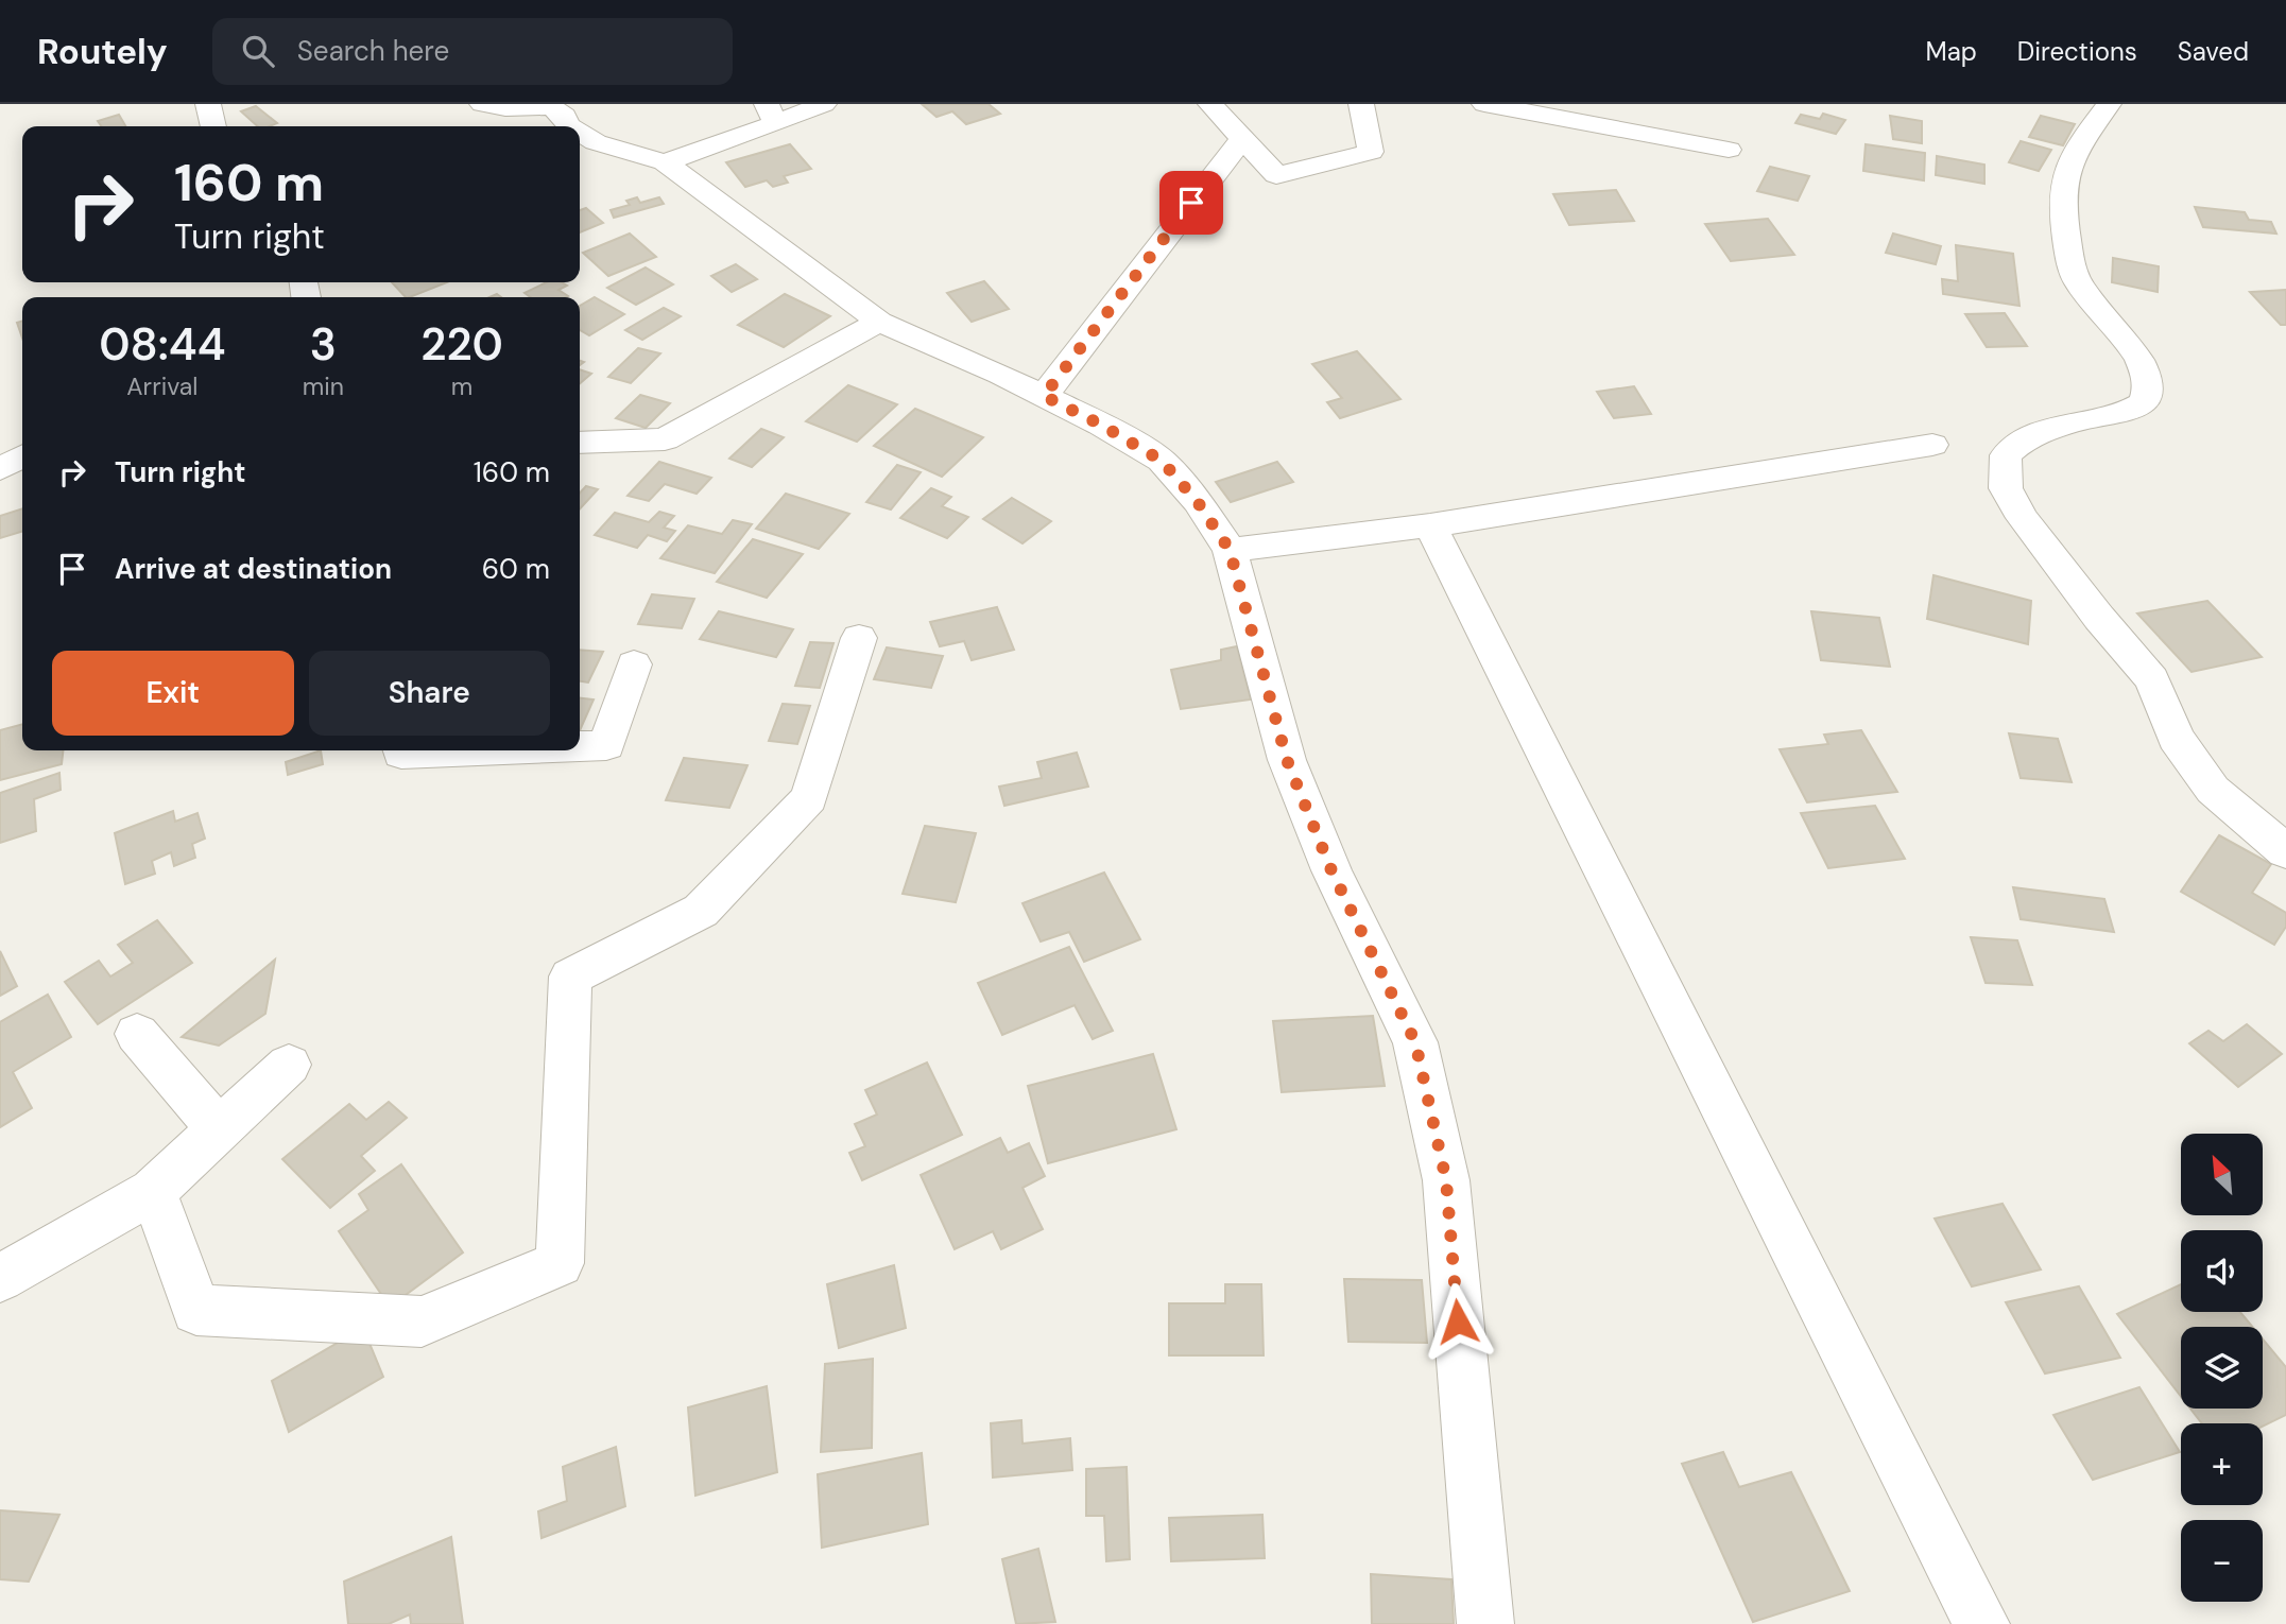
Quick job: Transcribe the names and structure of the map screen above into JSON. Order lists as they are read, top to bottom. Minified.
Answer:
{"north":"top left","page":{"header":"Routely","search":"Search here","nav":["Map","Directions","Saved"],"turn":["160 m","Turn right"],"eta":["08:44","Arrival","3","min","220","m"],"list":[{"name":"Turn right","value":"160 m"},{"name":"Arrive at destination","value":"60 m"}],"buttons":["Exit","Share"],"map_buttons":["+","−"]}}
